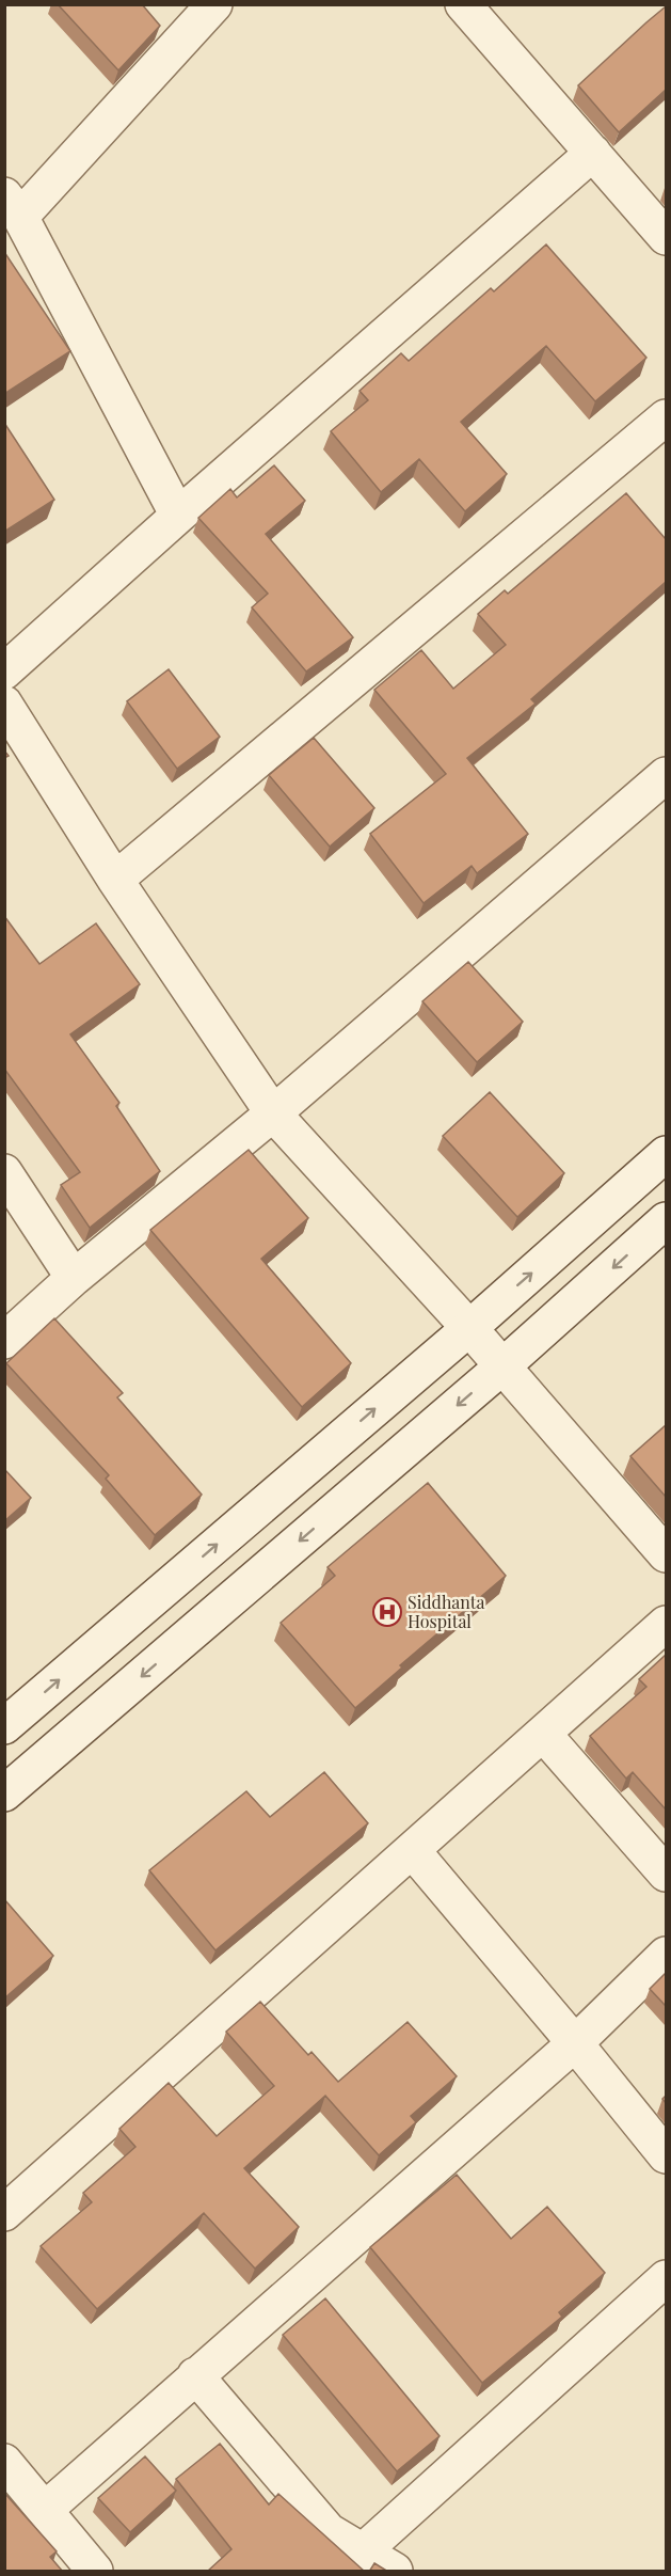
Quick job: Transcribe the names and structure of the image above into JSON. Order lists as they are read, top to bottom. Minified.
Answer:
{"places":{"hospital":["Siddhanta Hospital"]}}
